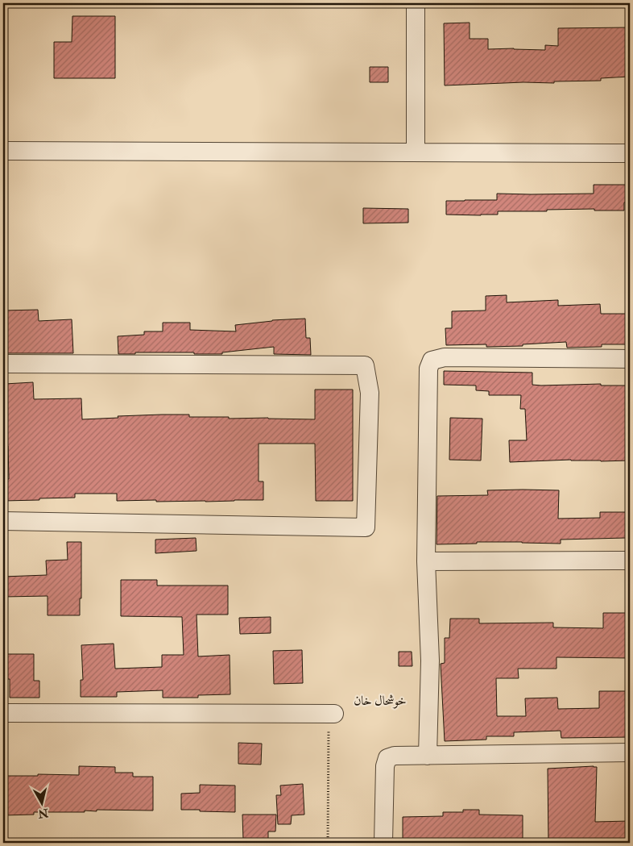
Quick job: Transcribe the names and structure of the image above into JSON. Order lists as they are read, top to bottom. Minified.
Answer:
{"districts":["خوشحال خان"],"north":"bottom"}
